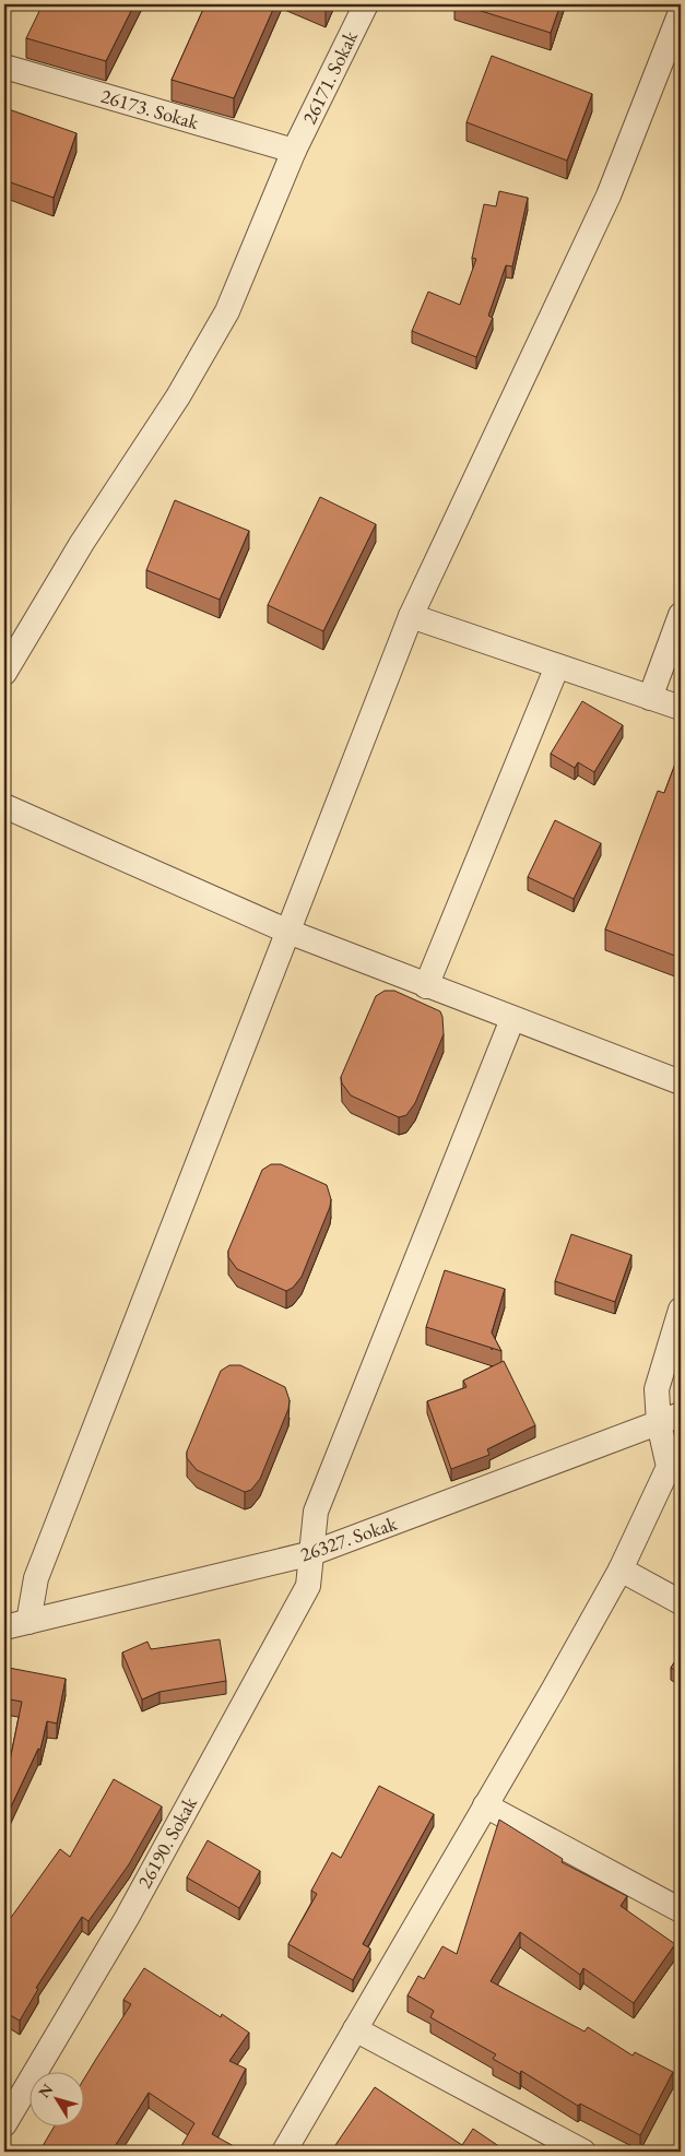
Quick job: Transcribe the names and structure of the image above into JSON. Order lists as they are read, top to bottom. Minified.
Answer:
{"streets":{"street":["26171. Sokak","26173. Sokak","26327. Sokak","26190. Sokak"]},"crossings":[["26171. Sokak","26173. Sokak"],["26327. Sokak","26190. Sokak"]],"north":"top left"}
